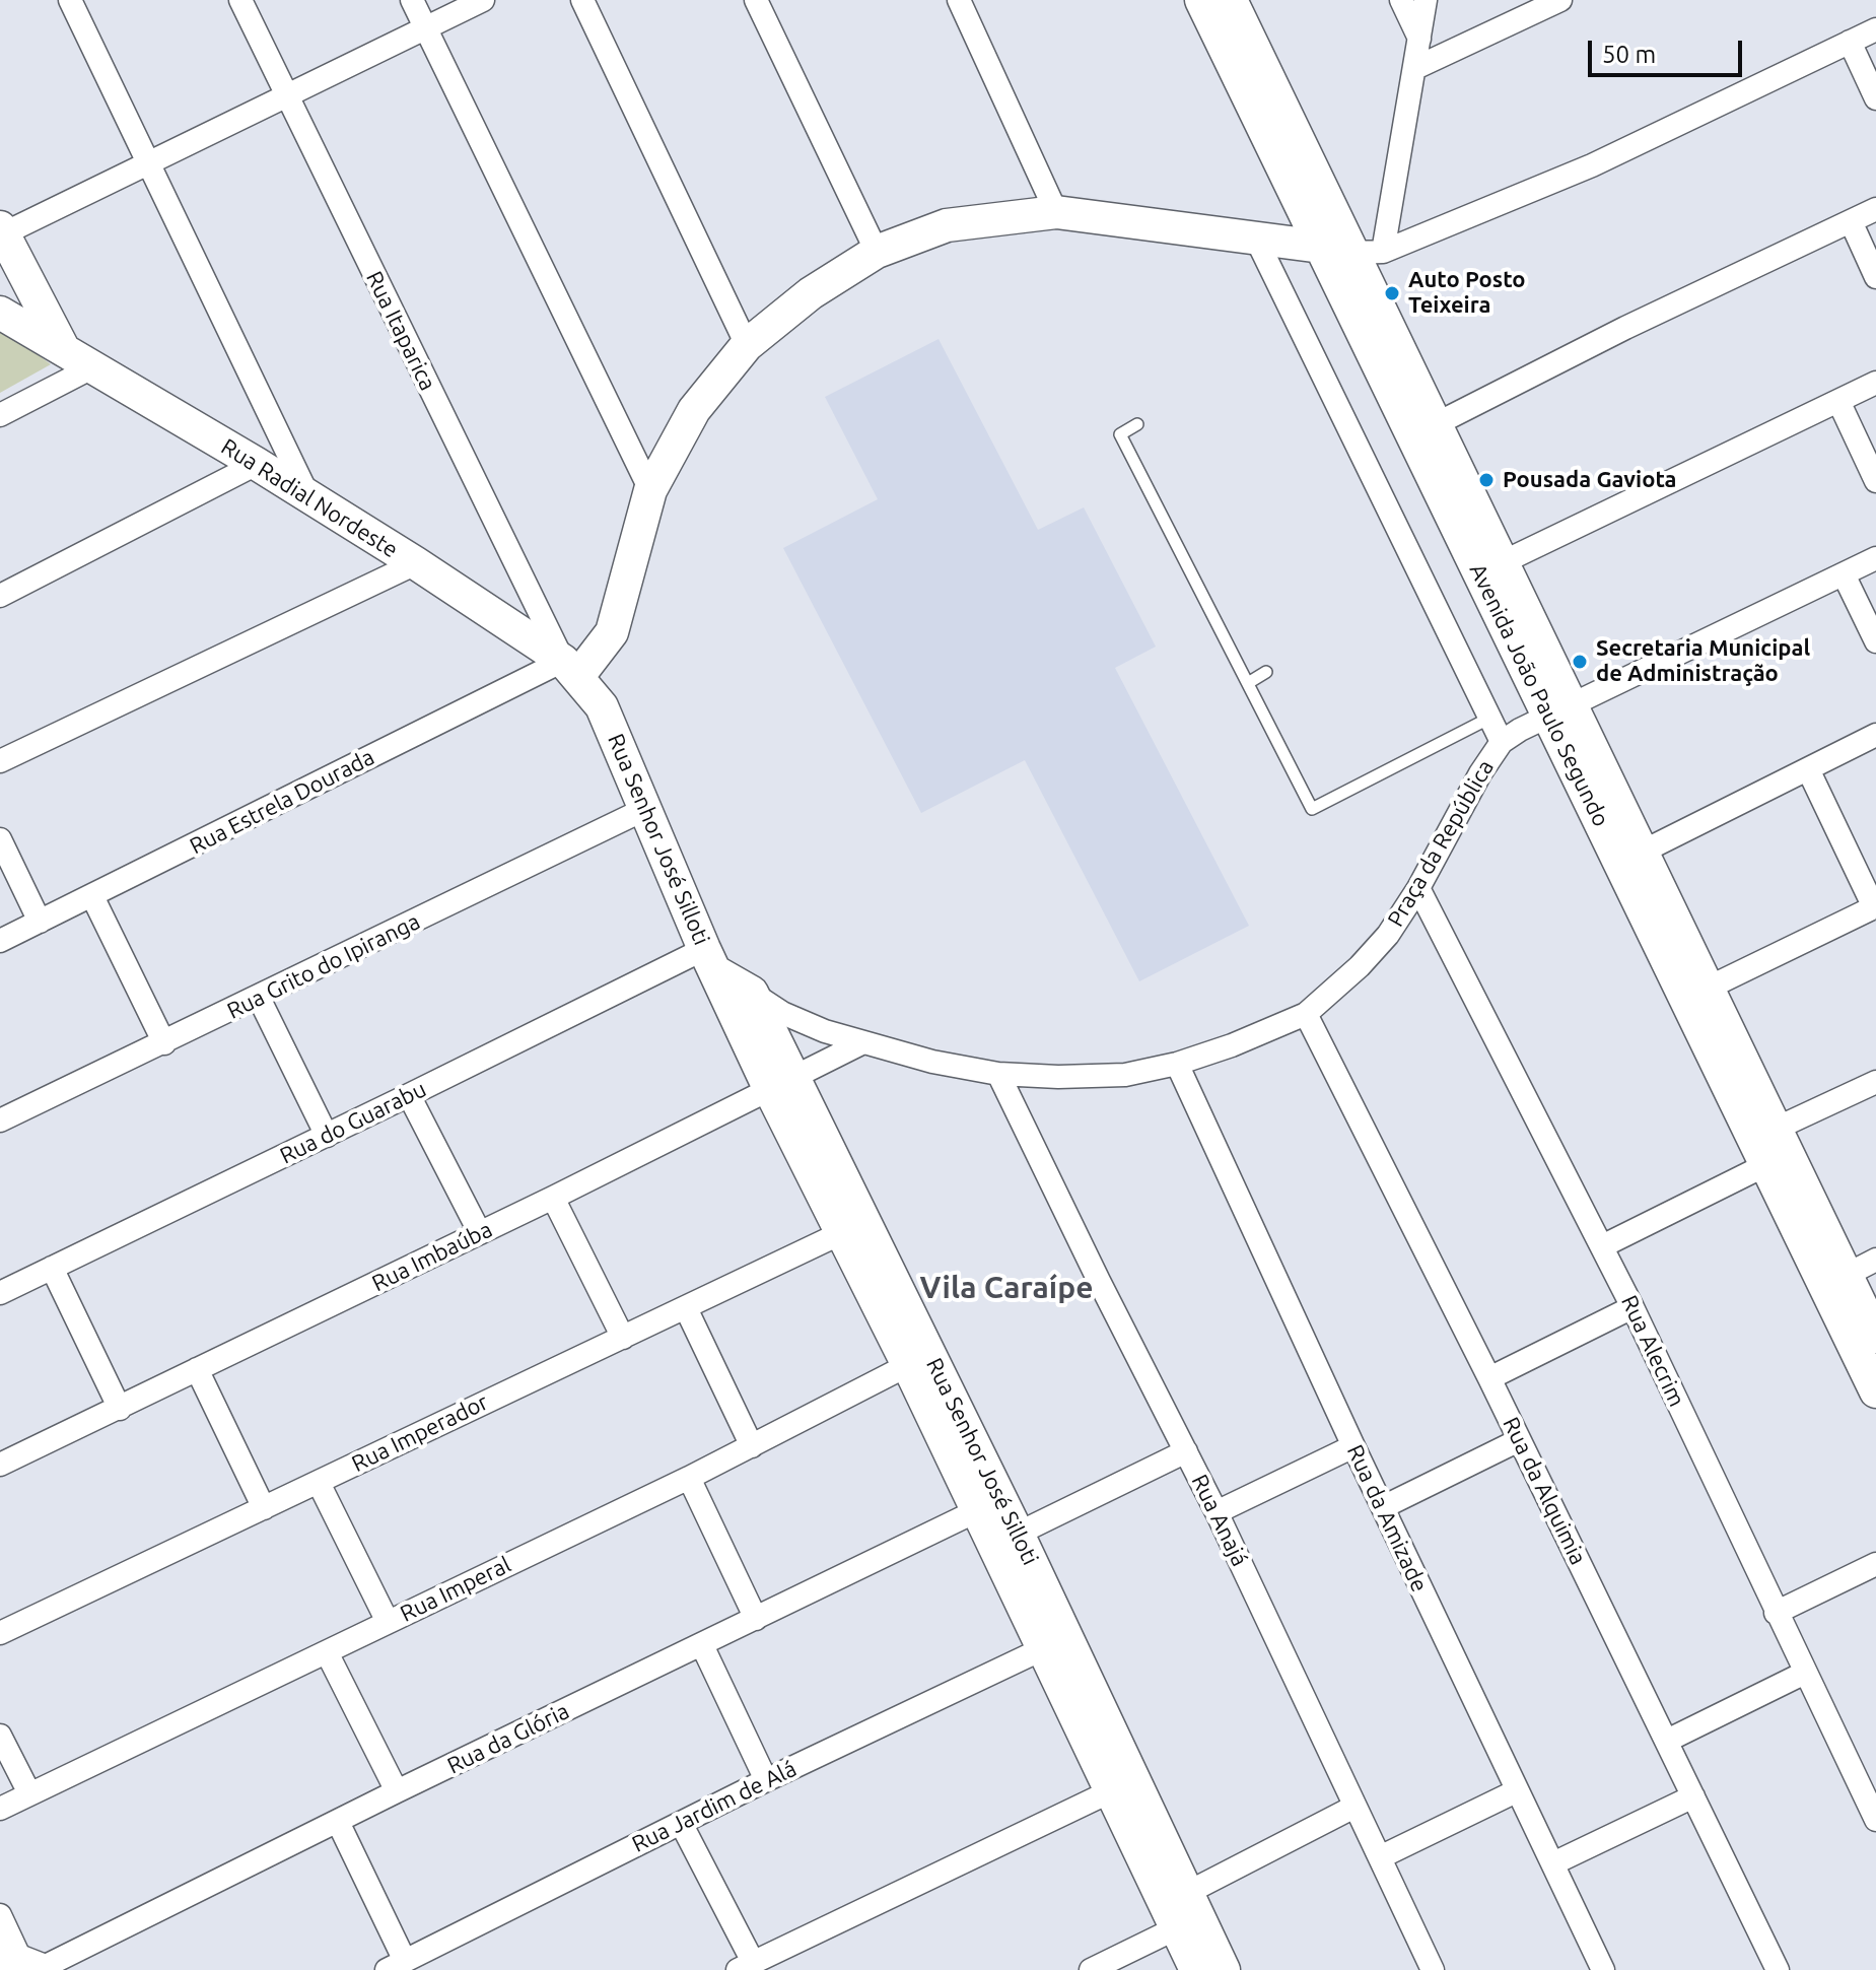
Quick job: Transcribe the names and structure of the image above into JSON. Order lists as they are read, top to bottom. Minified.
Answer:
{"streets":{"street":["Rua Itaparica","Rua Radial Nordeste","Avenida João Paulo Segundo","Rua Estrela Dourada","Rua Senhor José Silloti","Praça da República","Rua Grito do Ipiranga","Rua do Guarabu","Rua Imbaúba","Rua Alecrim","Rua Imperador","Rua da Alquimia","Rua da Amizade","Rua Anajá","Rua Imperal","Rua da Glória","Rua Jardim de Alá"]},"crossings":[["Rua Itaparica","Rua Radial Nordeste"],["Rua Itaparica","Rua Estrela Dourada"],["Rua Radial Nordeste","Rua Estrela Dourada"],["Rua Radial Nordeste","Rua Senhor José Silloti"],["Avenida João Paulo Segundo","Praça da República"],["Rua Senhor José Silloti","Praça da República"],["Rua Senhor José Silloti","Rua Grito do Ipiranga"],["Rua Senhor José Silloti","Rua do Guarabu"],["Rua Senhor José Silloti","Rua Imbaúba"],["Rua Senhor José Silloti","Rua Imperador"],["Rua Senhor José Silloti","Rua Imperal"],["Rua Senhor José Silloti","Rua da Glória"],["Rua Senhor José Silloti","Rua Jardim de Alá"],["Praça da República","Rua Imbaúba"],["Praça da República","Rua Alecrim"],["Praça da República","Rua da Alquimia"],["Praça da República","Rua da Amizade"],["Praça da República","Rua Anajá"]],"districts":["Vila Caraípe"],"places":["Auto Posto Teixeira","Pousada Gaviota","Secretaria Municipal de Administração"],"scale_bar":"50 m"}
